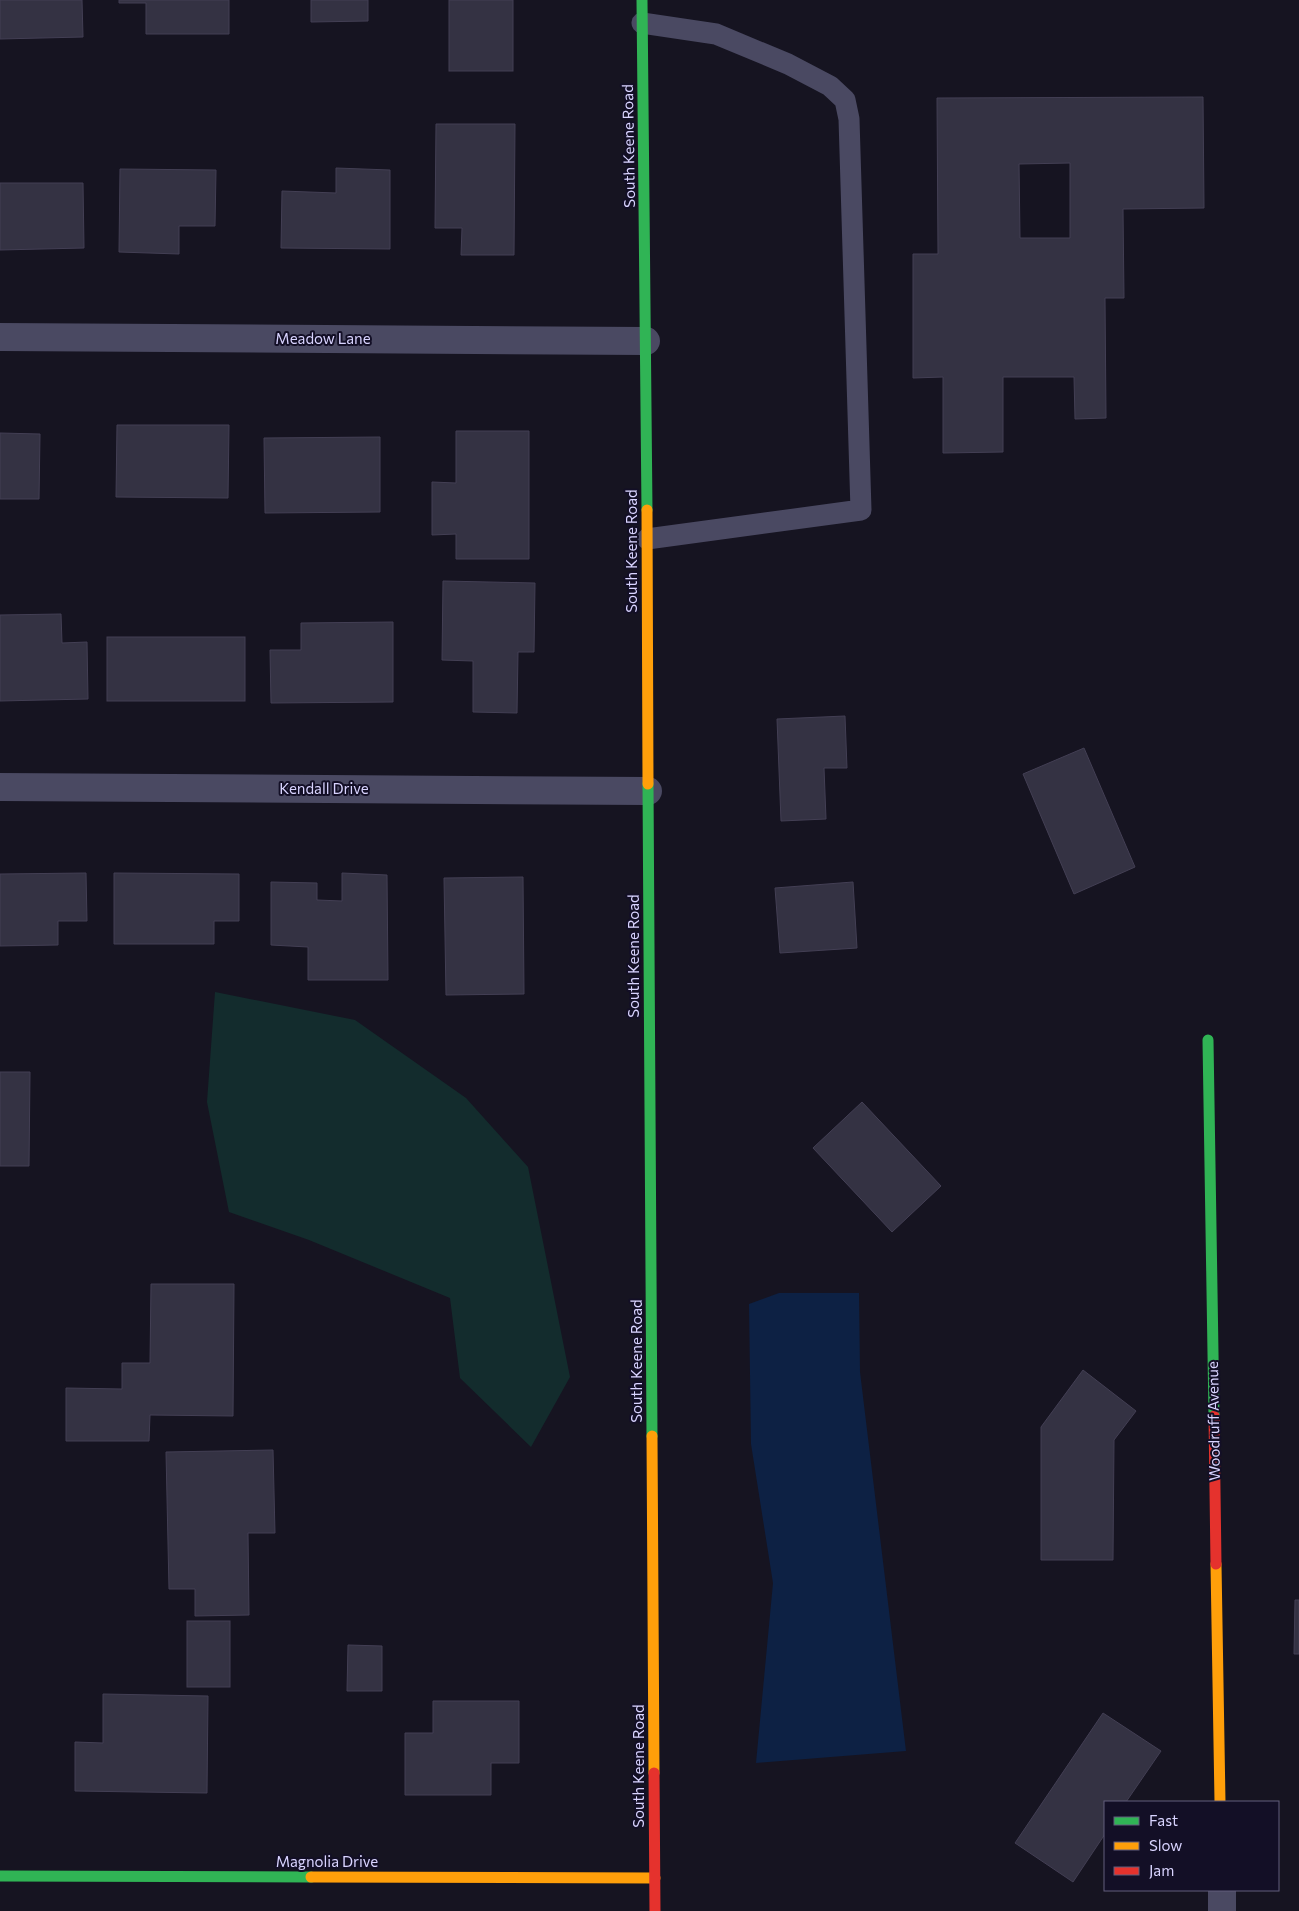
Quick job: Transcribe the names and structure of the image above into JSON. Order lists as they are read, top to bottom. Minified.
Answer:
{"streets":{"main road":["South Keene Road","Woodruff Avenue","Magnolia Drive"],"street":["Meadow Lane","Kendall Drive"]},"crossings":[["South Keene Road","Meadow Lane"],["South Keene Road","Kendall Drive"],["South Keene Road","Magnolia Drive"]],"legend":["Fast","Slow","Jam"]}
